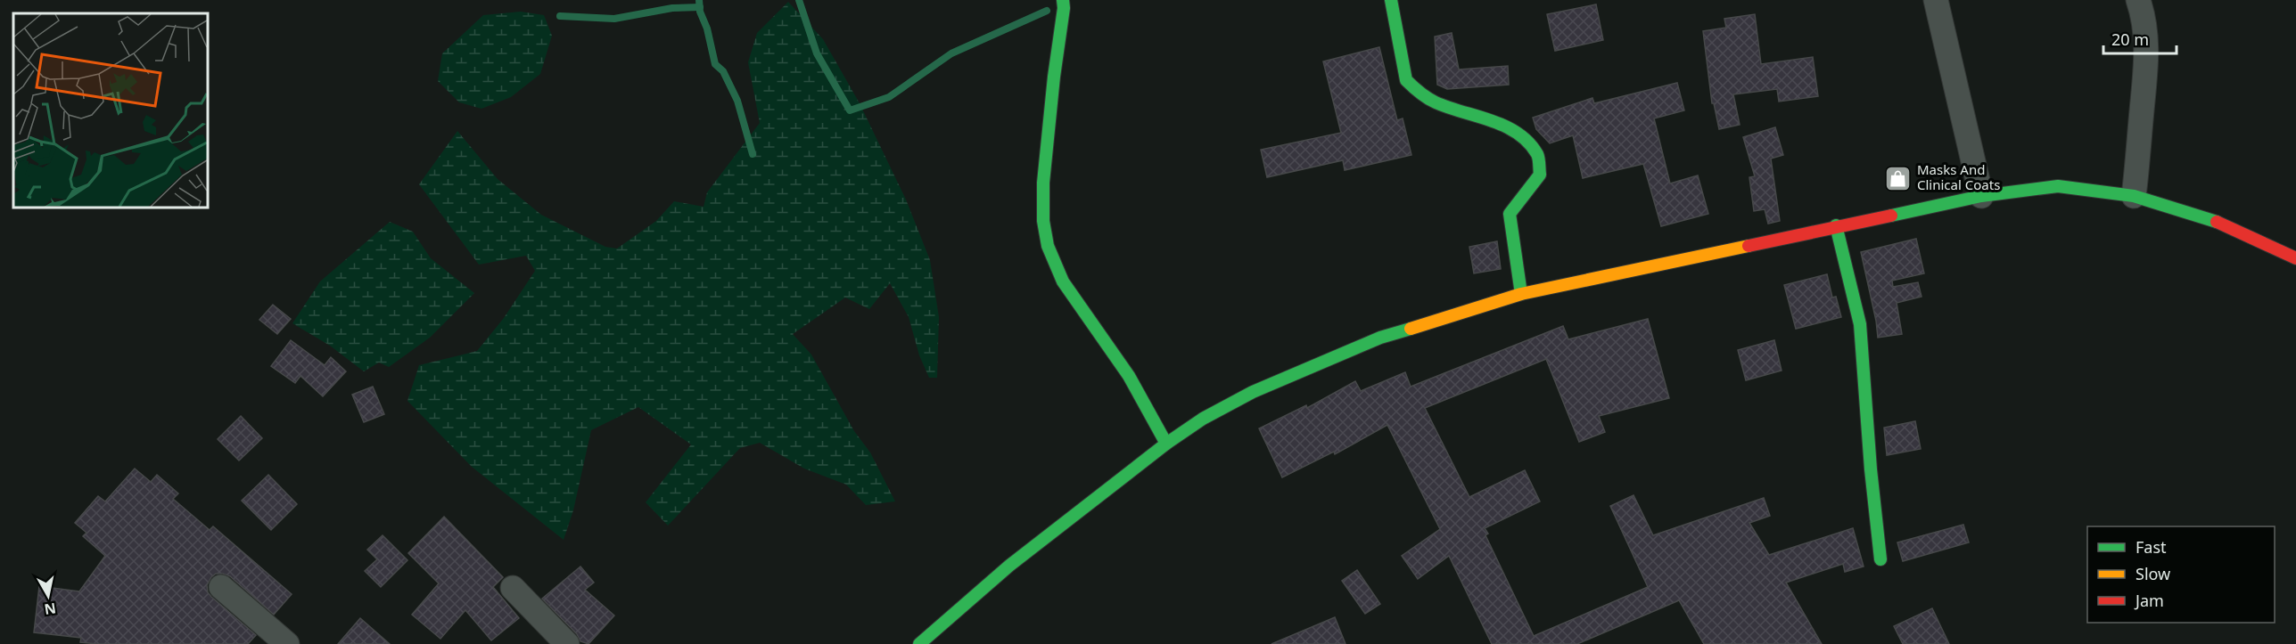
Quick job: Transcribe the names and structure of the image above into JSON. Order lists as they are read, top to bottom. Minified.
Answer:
{"places":{"shop":["Masks And Clinical Coats"]},"legend":["Fast","Slow","Jam"],"scale_bar":"20 m","north":"bottom"}
